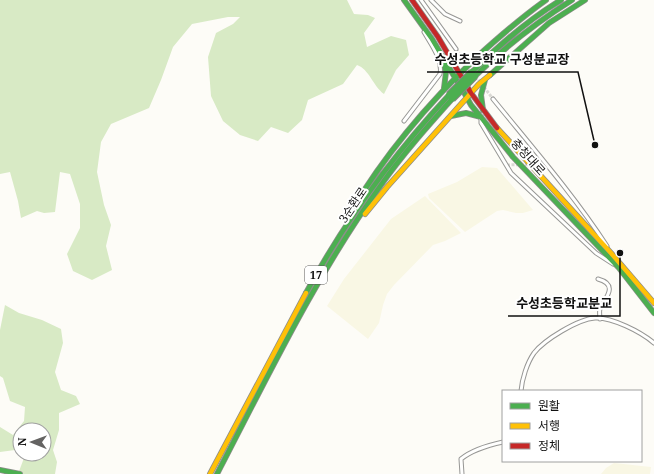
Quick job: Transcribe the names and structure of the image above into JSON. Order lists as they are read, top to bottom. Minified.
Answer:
{"streets":{"main road":["충청대로","3순환로","17"]},"places":["수성초등학교 구성분교장","수성초등학교분교"],"legend":["원활","서행","정체"],"north":"left"}
